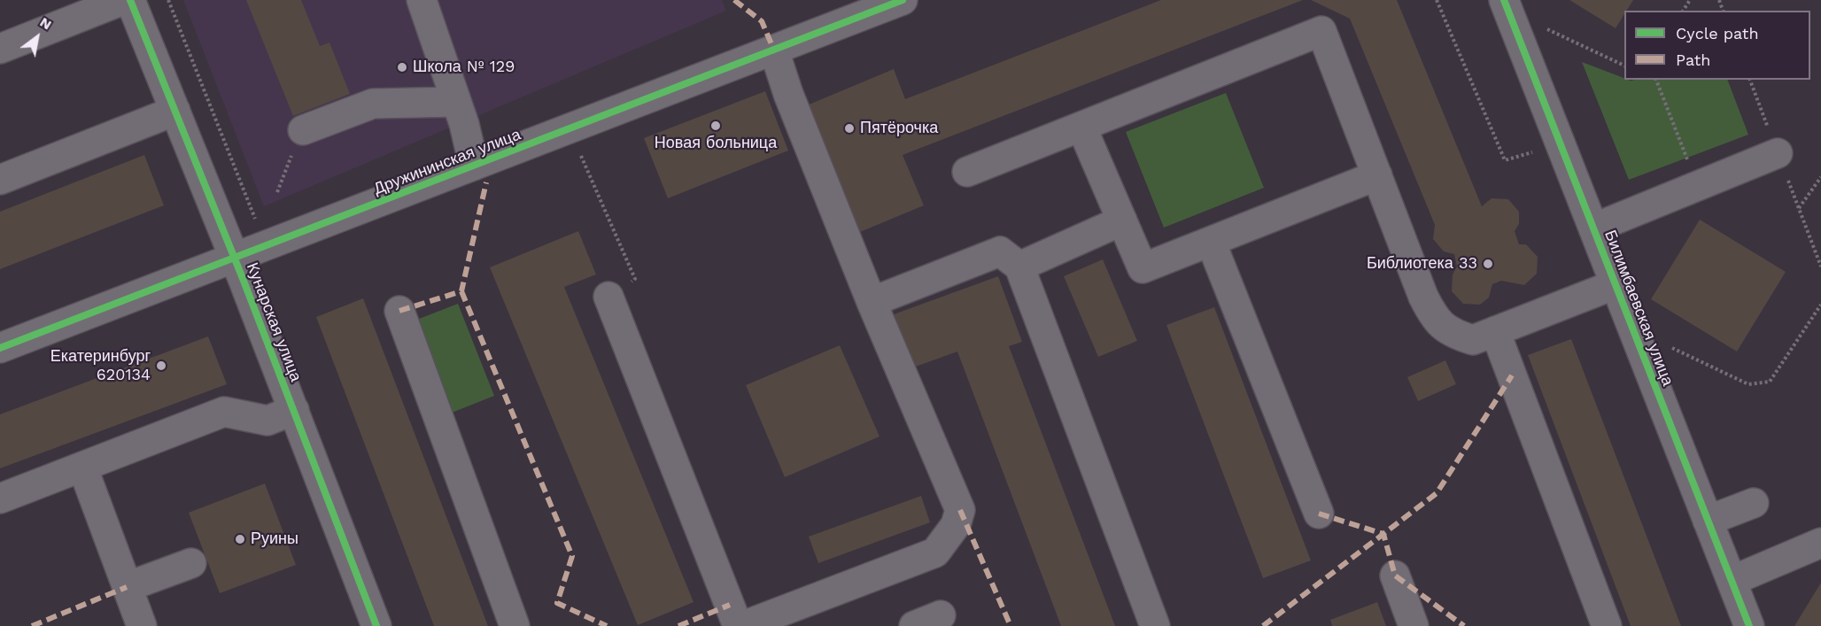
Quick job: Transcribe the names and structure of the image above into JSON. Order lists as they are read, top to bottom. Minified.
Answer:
{"streets":{"street":["Дружининская улица","Билимбаевская улица","Кунарская улица"]},"crossings":[["Дружининская улица","Кунарская улица"]],"places":["Школа № 129","Новая больница","Пятёрочка","Библиотека 33","Екатеринбург 620134","Руины"],"legend":["Cycle path","Path"],"north":"top right"}
